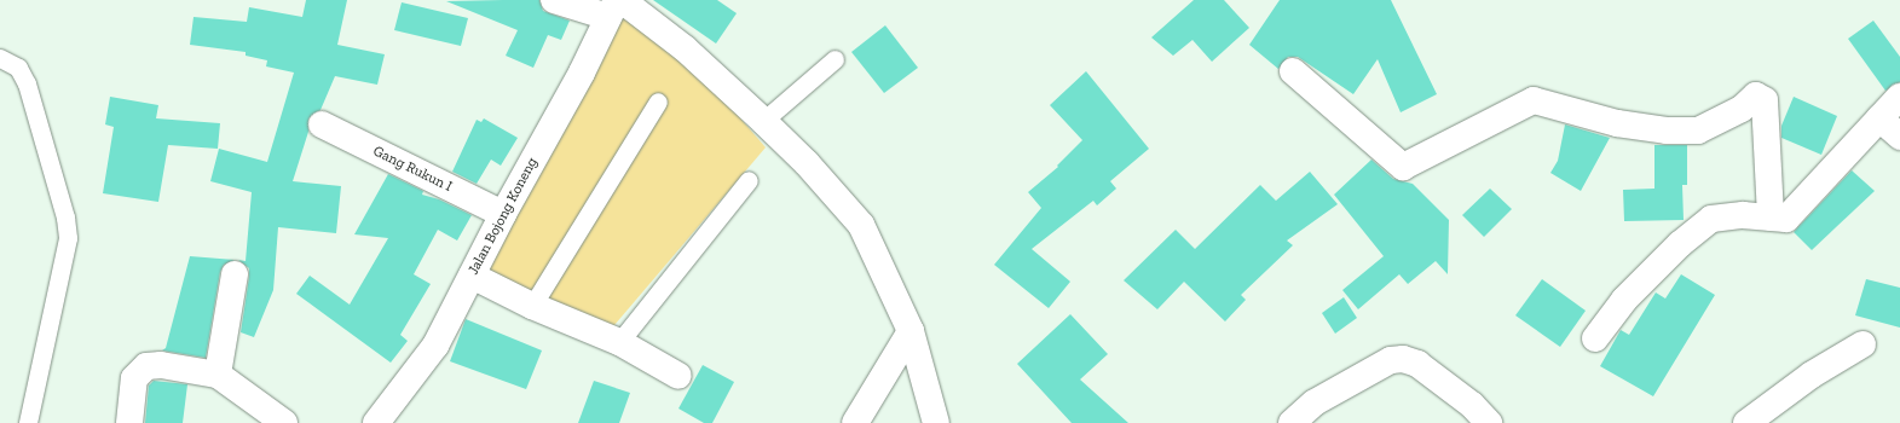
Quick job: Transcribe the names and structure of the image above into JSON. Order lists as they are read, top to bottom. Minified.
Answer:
{"streets":{"street":["Gang Rukun I","Jalan Bojong Koneng"]},"crossings":[["Gang Rukun I","Jalan Bojong Koneng"]]}
